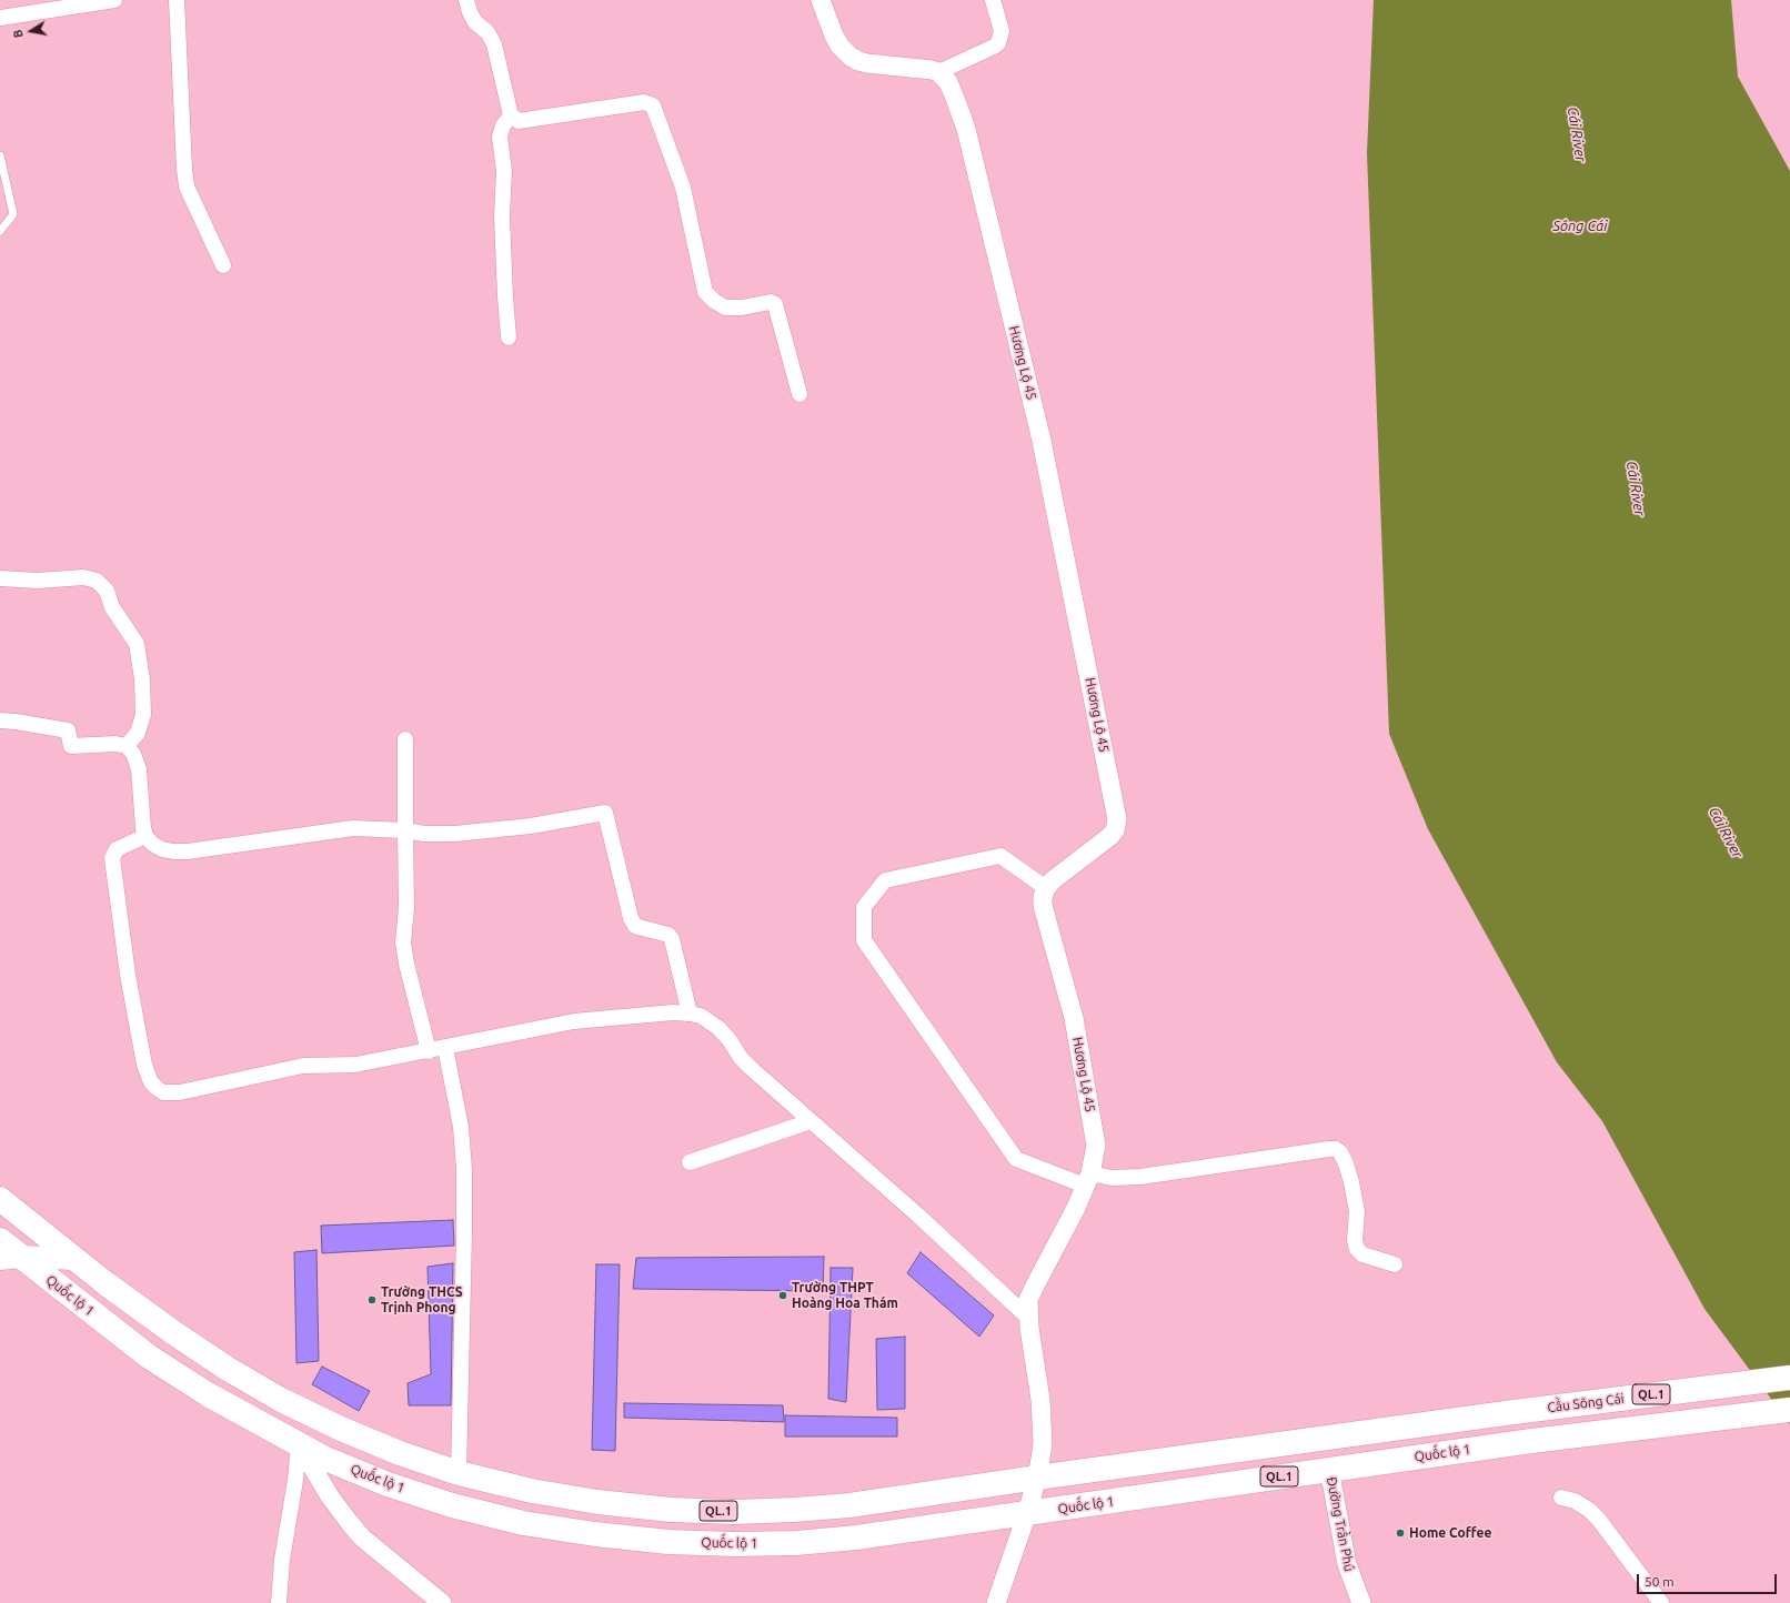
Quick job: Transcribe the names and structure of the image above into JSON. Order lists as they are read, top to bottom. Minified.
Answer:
{"streets":{"highway":["Quốc lộ 1","QL.1","Cầu Sông Cái"],"street":["Hương Lộ 45","Đường Trần Phú"]},"crossings":[["Hương Lộ 45","Quốc lộ 1"],["Hương Lộ 45","QL.1"],["Hương Lộ 45","Cầu Sông Cái"],["Quốc lộ 1","Đường Trần Phú"],["QL.1","Cầu Sông Cái"]],"water":["Cái River","Sông Cái"],"places":["Trường THPT Hoàng Hoa Thám","Trường THCS Trịnh Phong","Home Coffee"],"scale_bar":"50 m","north":"left"}
